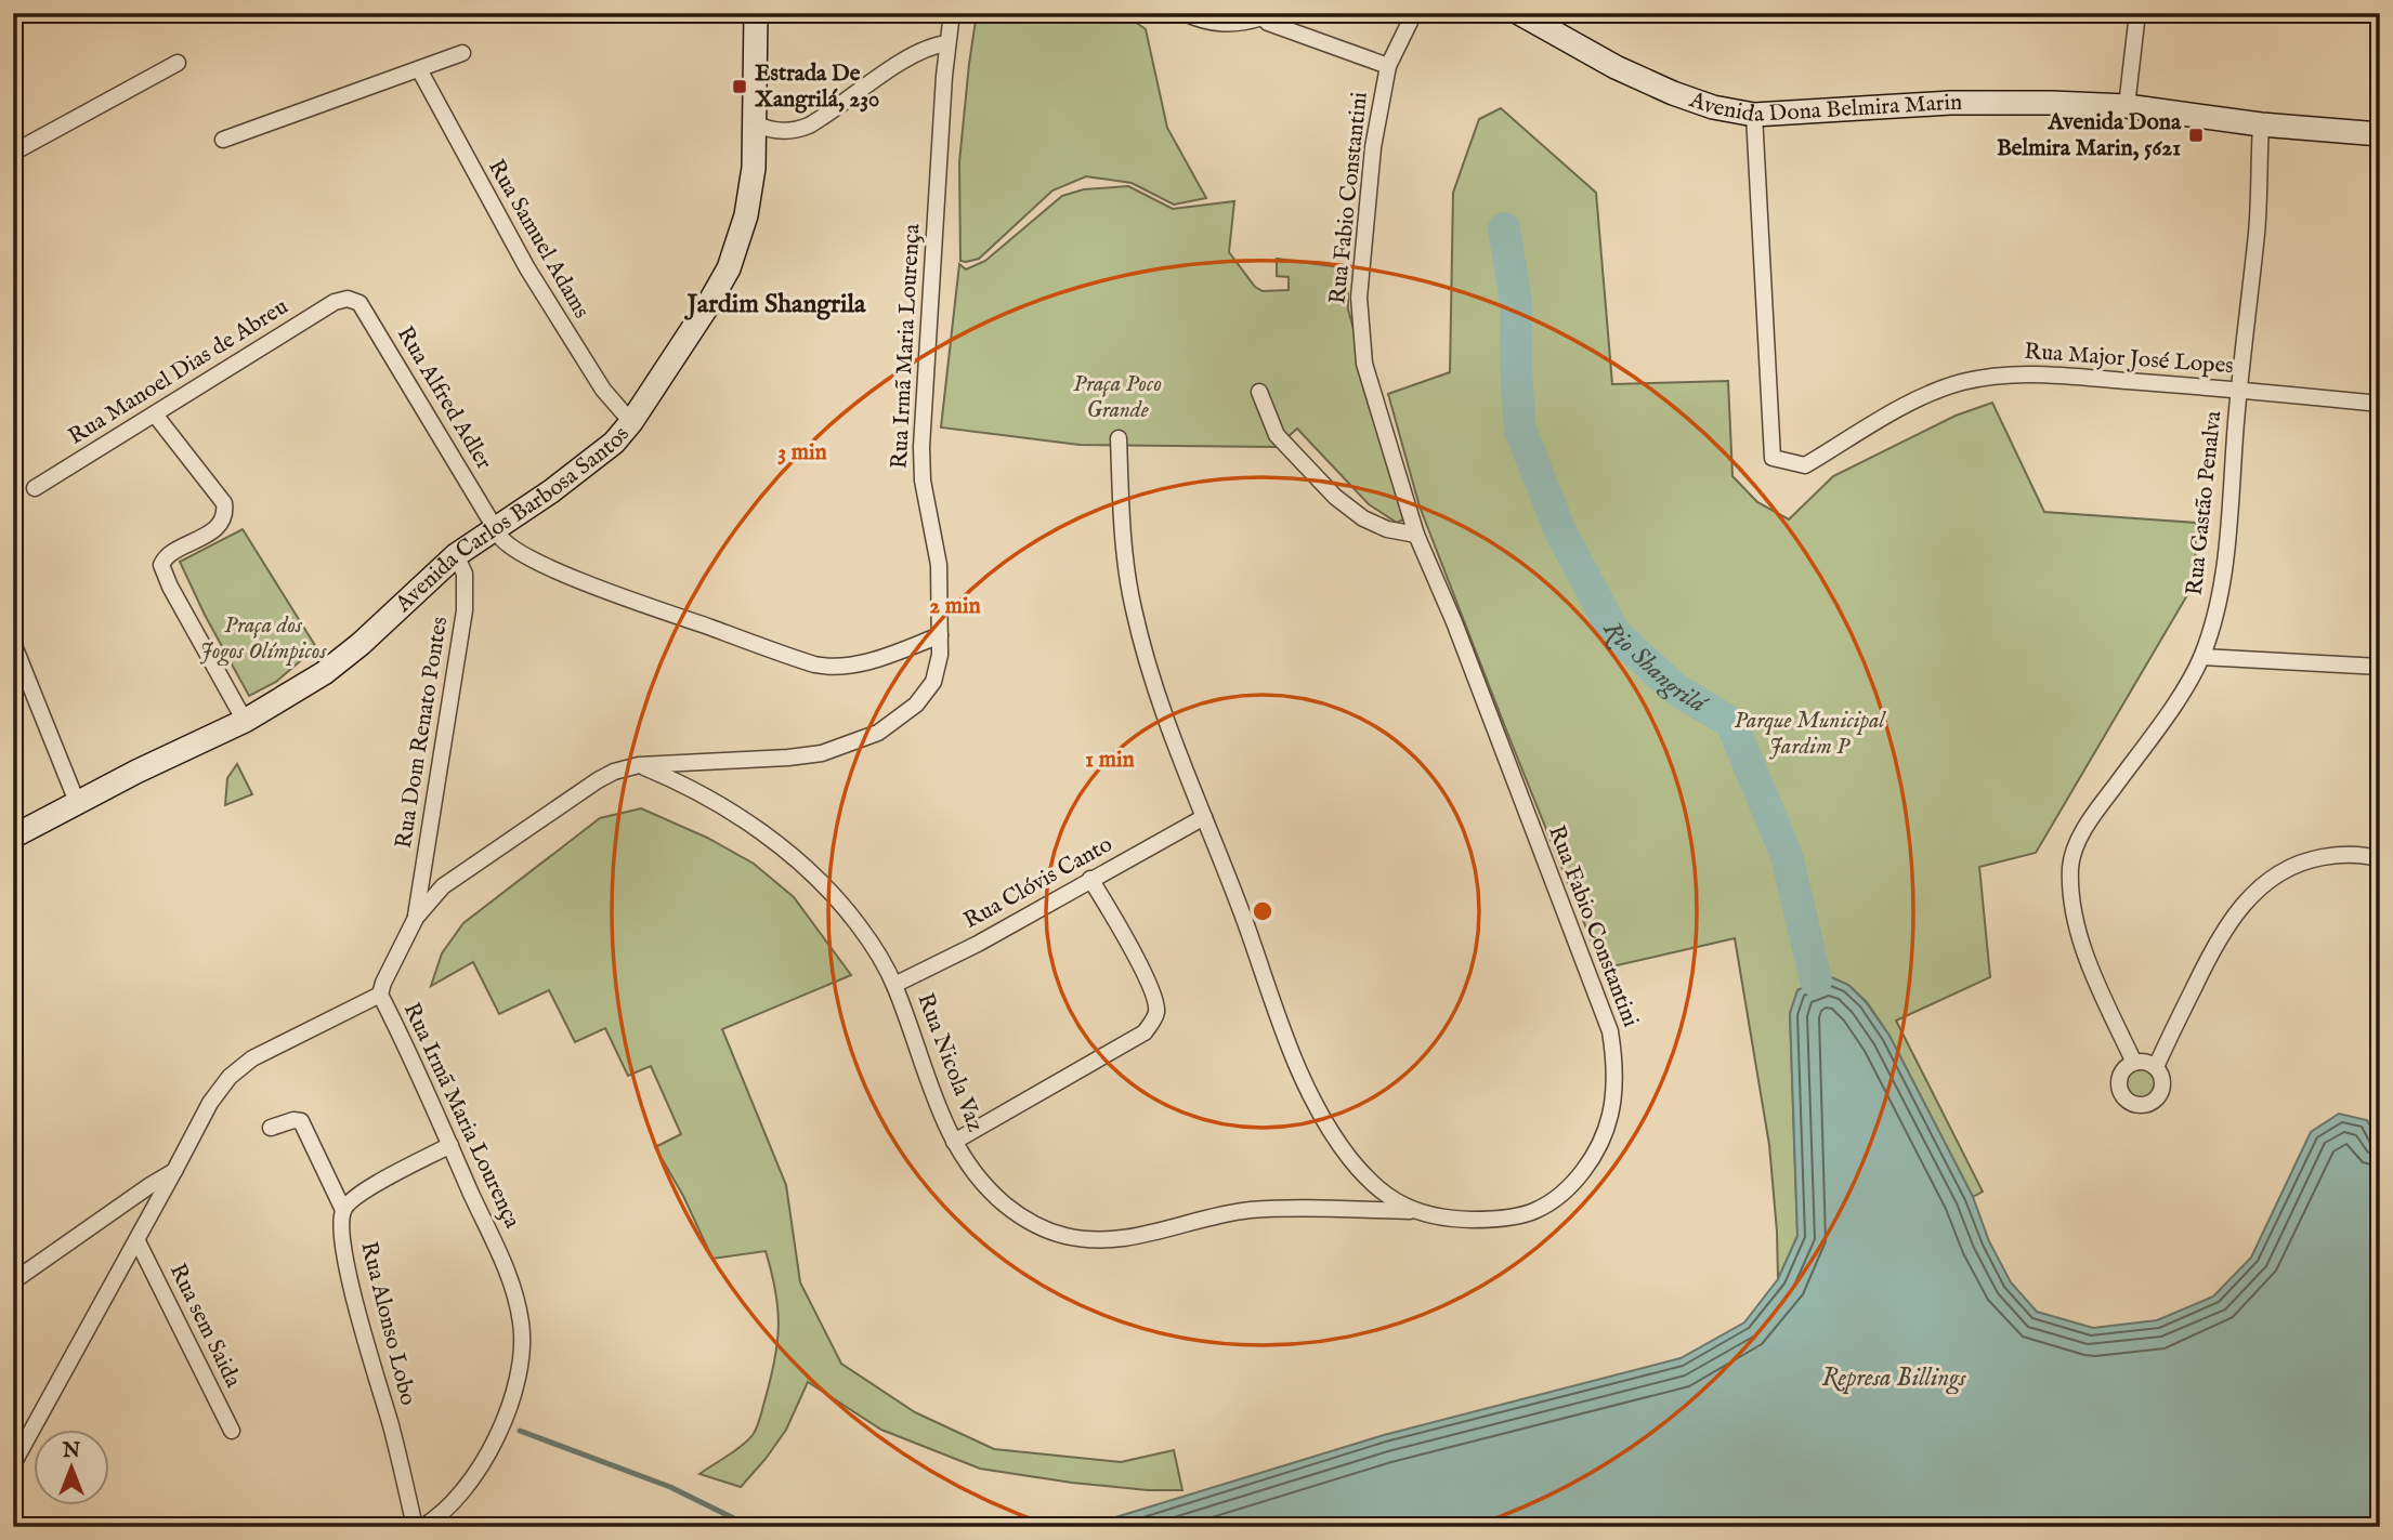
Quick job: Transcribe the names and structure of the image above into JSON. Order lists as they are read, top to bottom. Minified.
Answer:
{"streets":{"main road":["Avenida Dona Belmira Marin","Avenida Carlos Barbosa Santos"],"street":["Rua Fabio Constantini","Rua Samuel Adams","Rua Irmã Maria Lourença","Rua Major José Lopes","Rua Manoel Dias de Abreu","Rua Alfred Adler","Rua Gastão Penalva","Rua Dom Renato Pontes","Rua Clóvis Canto","Rua Nicola Vaz","Rua Alonso Lobo","Rua sem Saida"]},"crossings":[["Avenida Dona Belmira Marin","Rua Major José Lopes"],["Avenida Dona Belmira Marin","Rua Gastão Penalva"],["Rua Fabio Constantini","Rua Clóvis Canto"],["Rua Fabio Constantini","Rua Nicola Vaz"],["Rua Samuel Adams","Avenida Carlos Barbosa Santos"],["Rua Irmã Maria Lourença","Rua Alfred Adler"],["Rua Irmã Maria Lourença","Rua Dom Renato Pontes"],["Rua Irmã Maria Lourença","Rua Nicola Vaz"],["Rua Major José Lopes","Rua Gastão Penalva"],["Rua Manoel Dias de Abreu","Rua Alfred Adler"],["Rua Alfred Adler","Avenida Carlos Barbosa Santos"],["Avenida Carlos Barbosa Santos","Rua Dom Renato Pontes"],["Rua Clóvis Canto","Rua Nicola Vaz"]],"districts":["Jardim Shangrila"],"water":["Rio Shangrilá","Represa Billings"],"parks":["Praça Poco Grande","Praça dos Jogos Olímpicos","Parque Municipal Jardim P"],"places":{"transit":["Estrada De Xangrilá, 230","Avenida Dona Belmira Marin, 5621"]},"north":"top","rings":["3 min","2 min","1 min"]}
